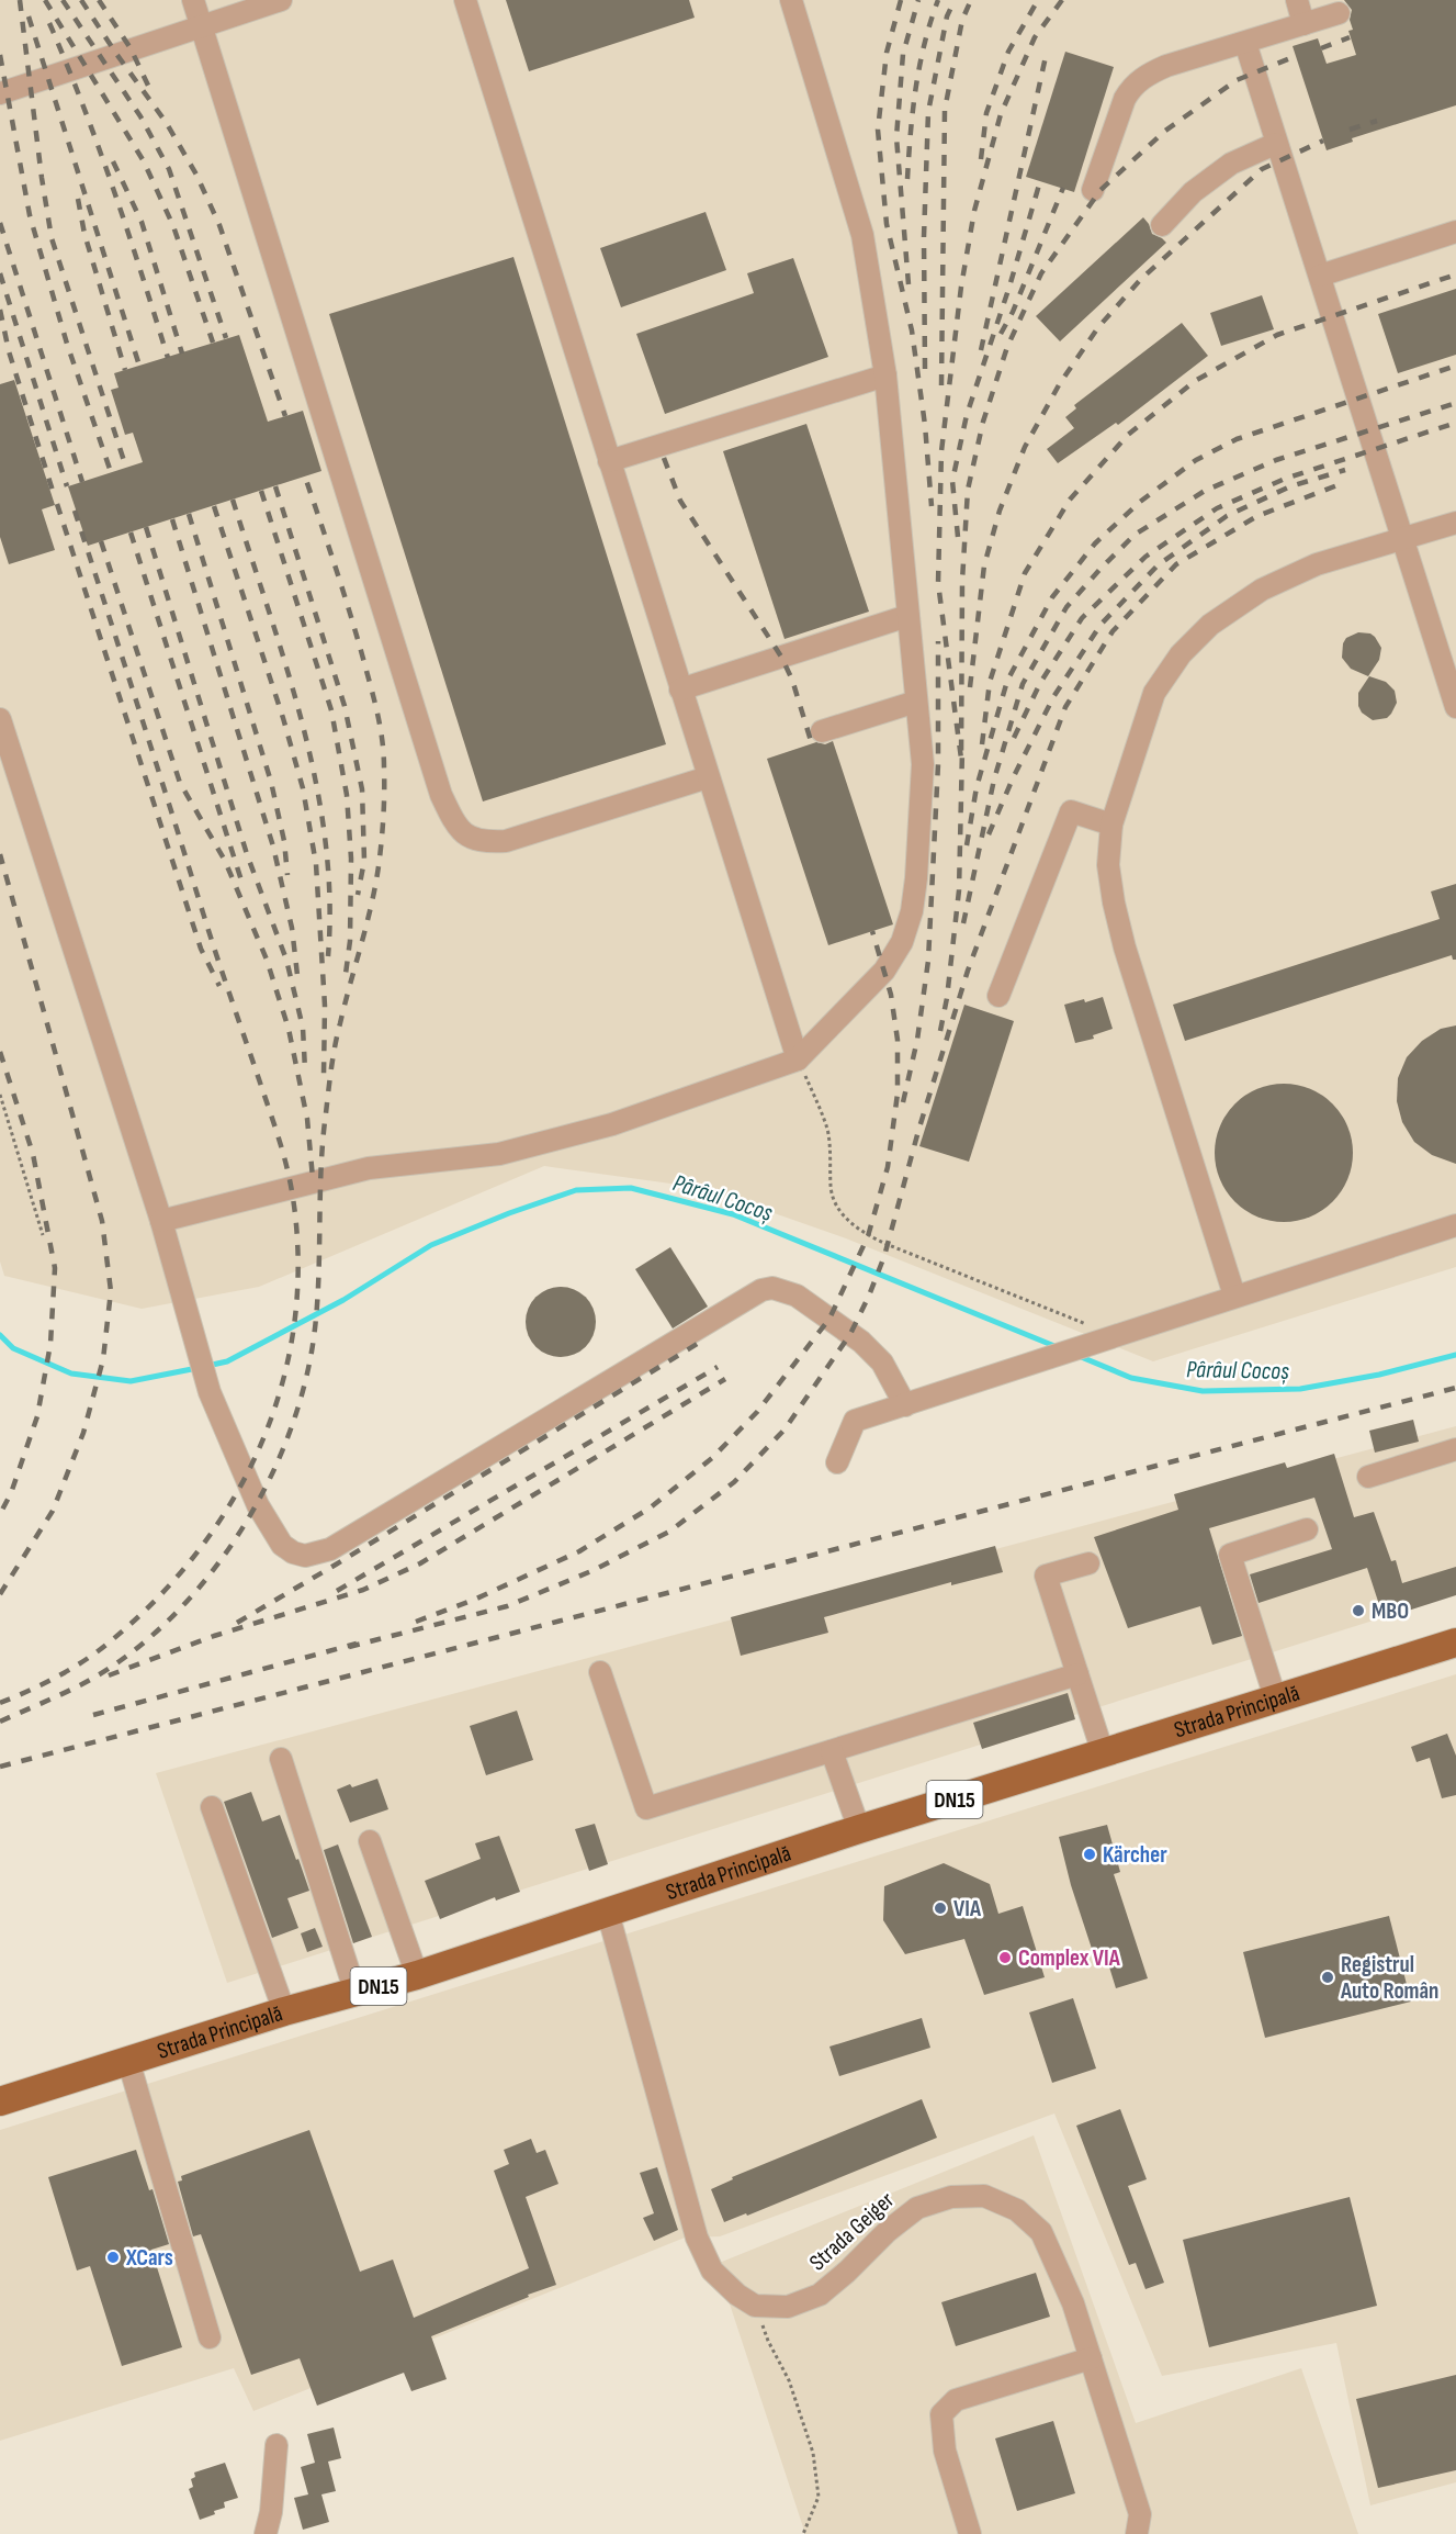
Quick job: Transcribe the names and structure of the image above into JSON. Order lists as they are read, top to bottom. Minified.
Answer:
{"streets":{"main road":["Strada Principală","DN15"],"street":["Strada Geiger"]},"water":["Pârâul Cocoș"],"places":["MBO","Kärcher","VIA","Complex VIA","Registrul Auto Român","XCars"]}
